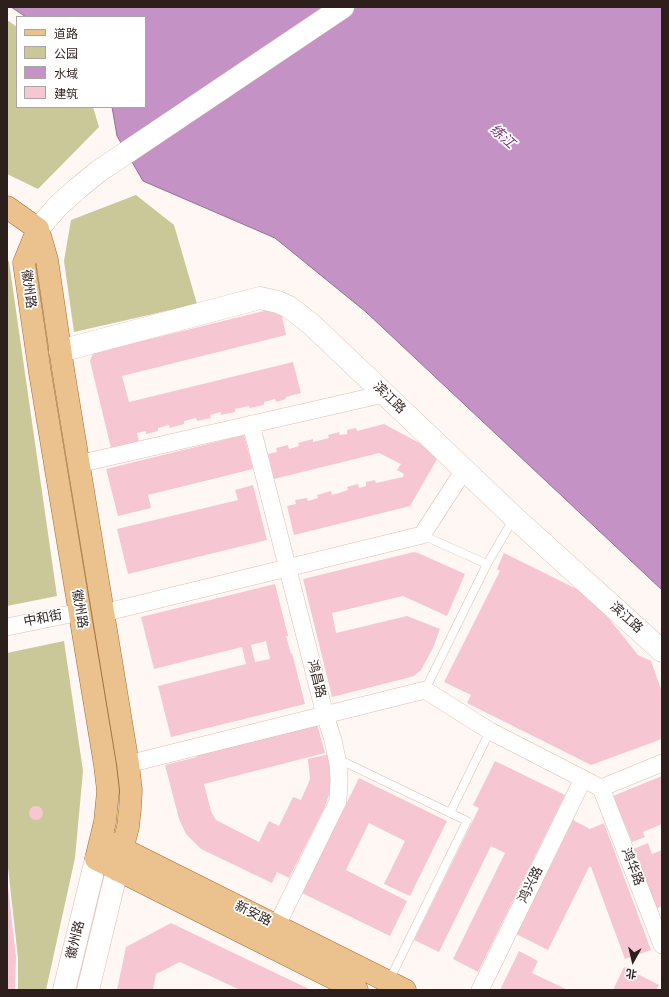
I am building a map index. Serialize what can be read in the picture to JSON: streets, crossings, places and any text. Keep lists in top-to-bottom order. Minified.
{"streets":{"main road":["徽州路","新安路"],"street":["滨江路","中和街","鸿昌路","鸿华路","鸿兴路"]},"crossings":[["徽州路","滨江路"],["徽州路","中和街"],["徽州路","新安路"],["鸿昌路","新安路"]],"water":["练江"],"legend":["道路","公园","水域","建筑"],"north":"bottom"}
